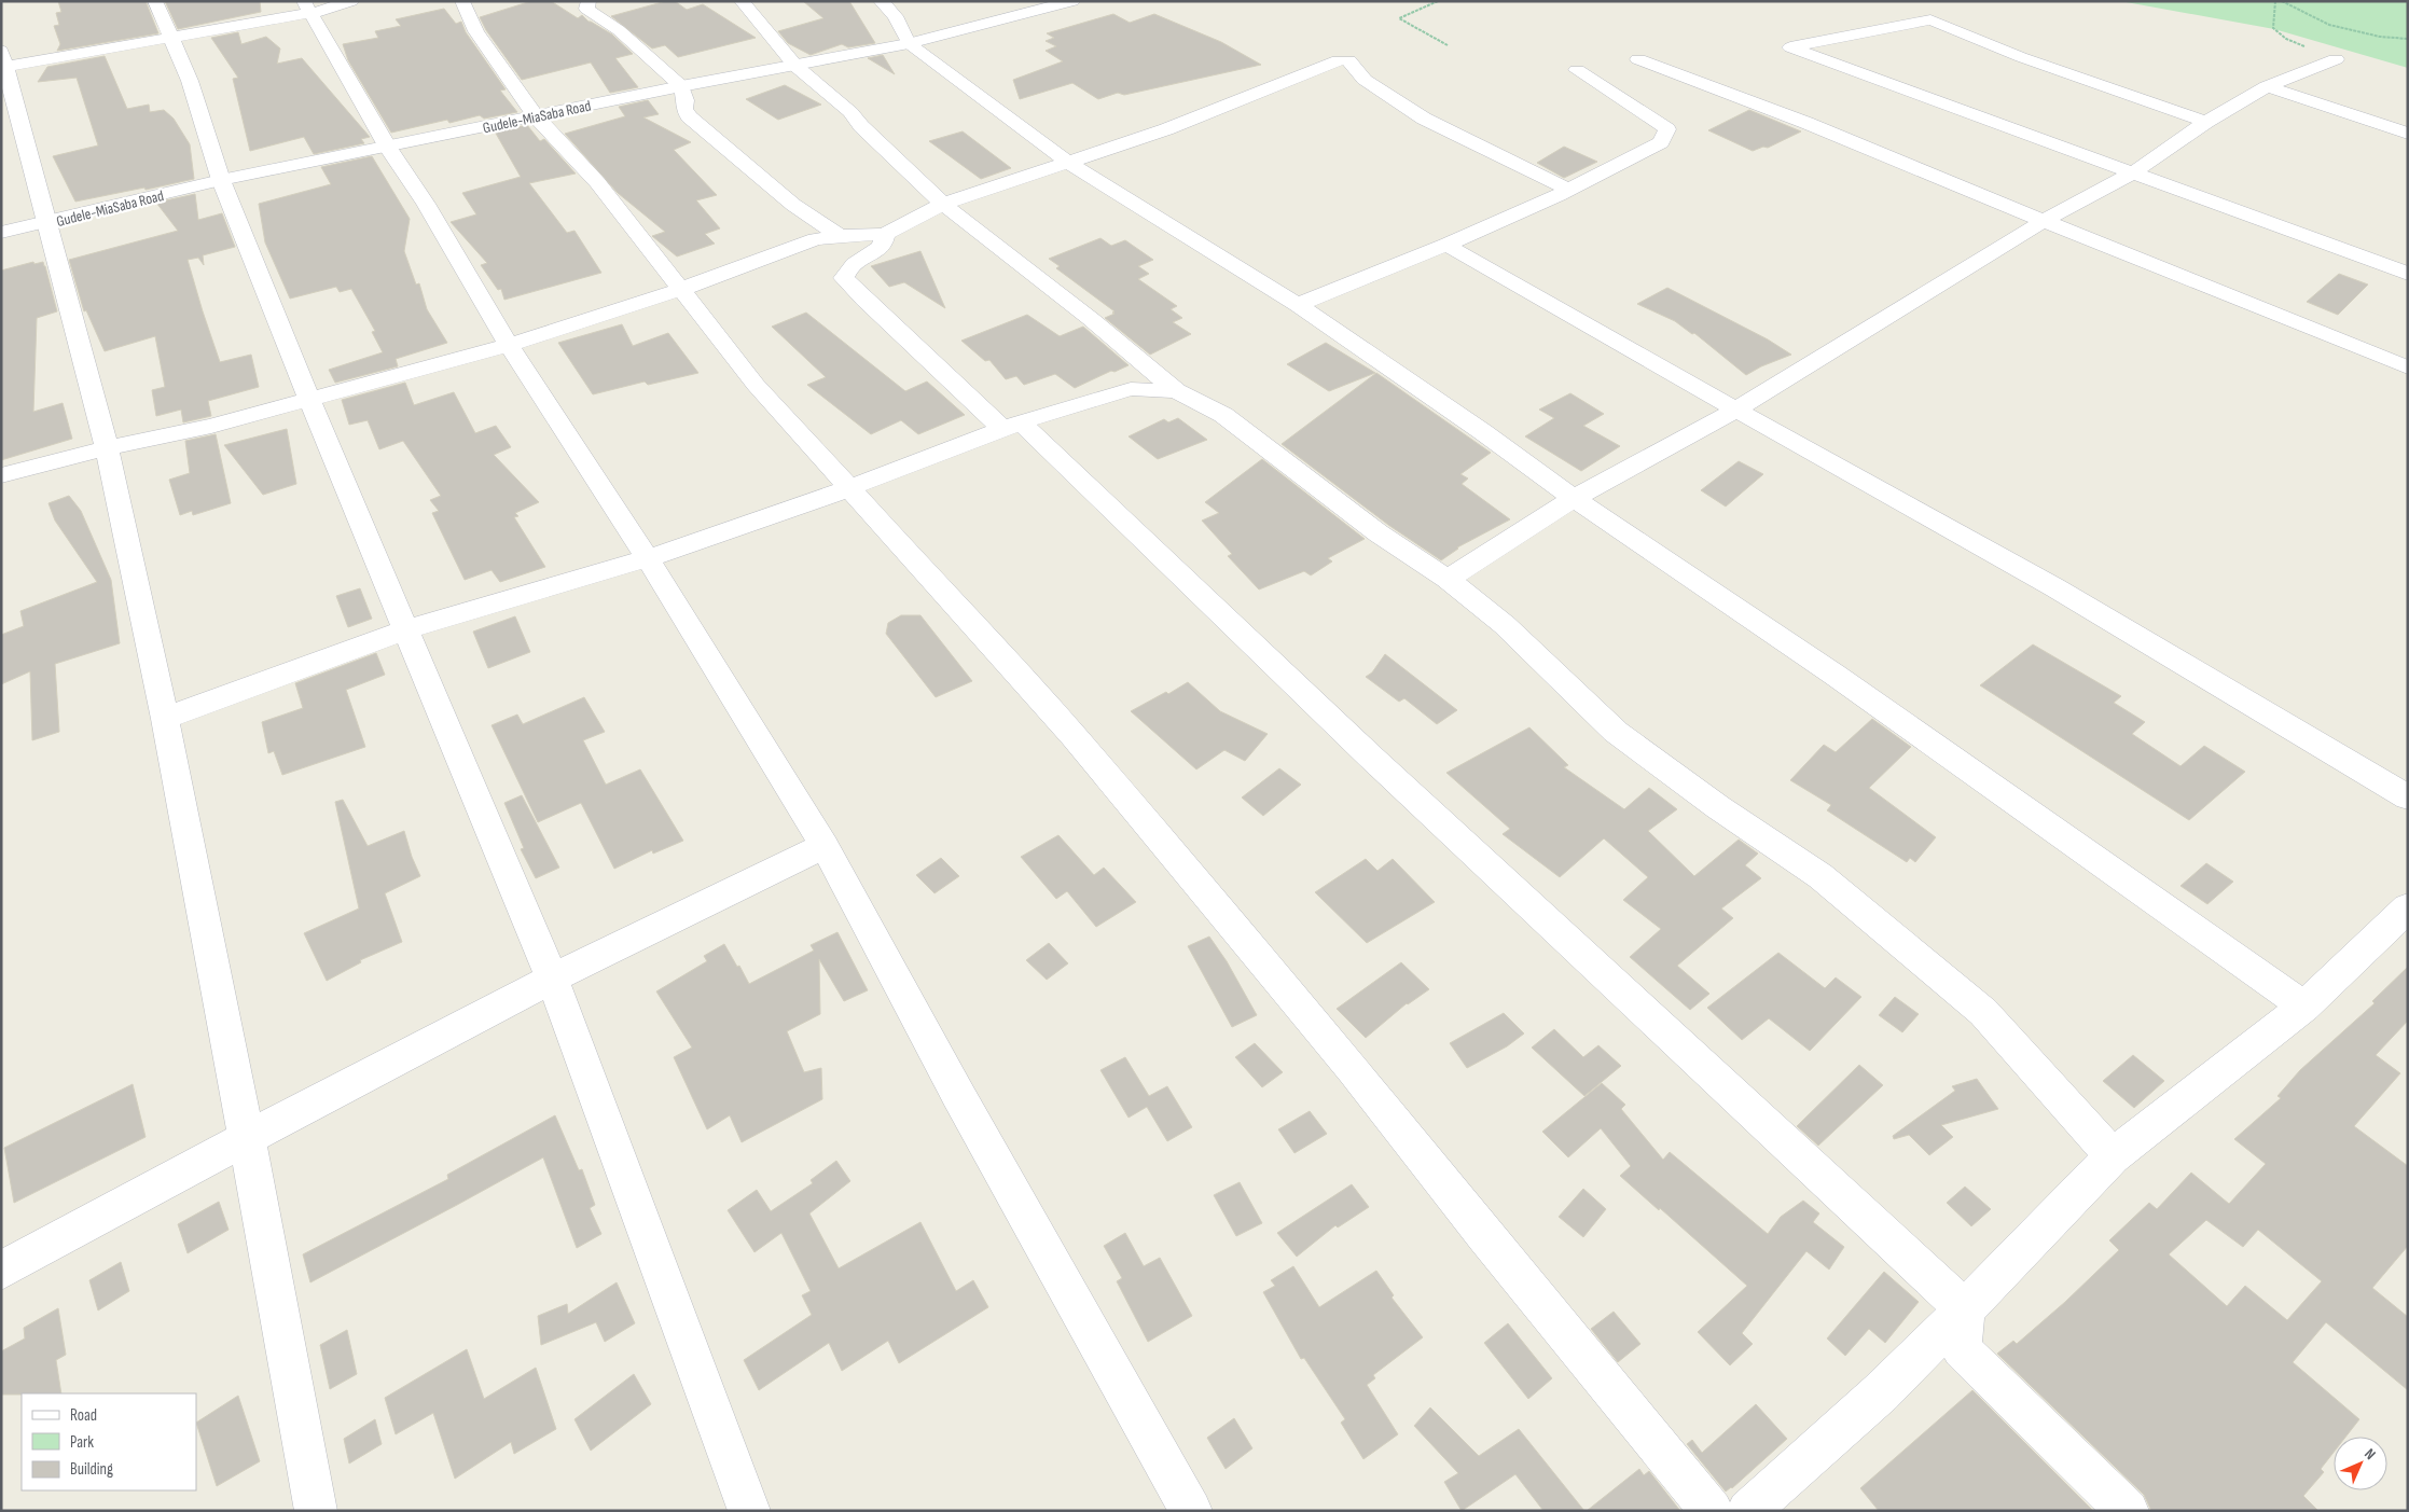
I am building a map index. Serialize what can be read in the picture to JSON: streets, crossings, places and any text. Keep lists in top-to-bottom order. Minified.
{"streets":{"street":["Gudele-MiaSaba Road"]},"legend":["Road","Park","Building"],"north":"top right"}
